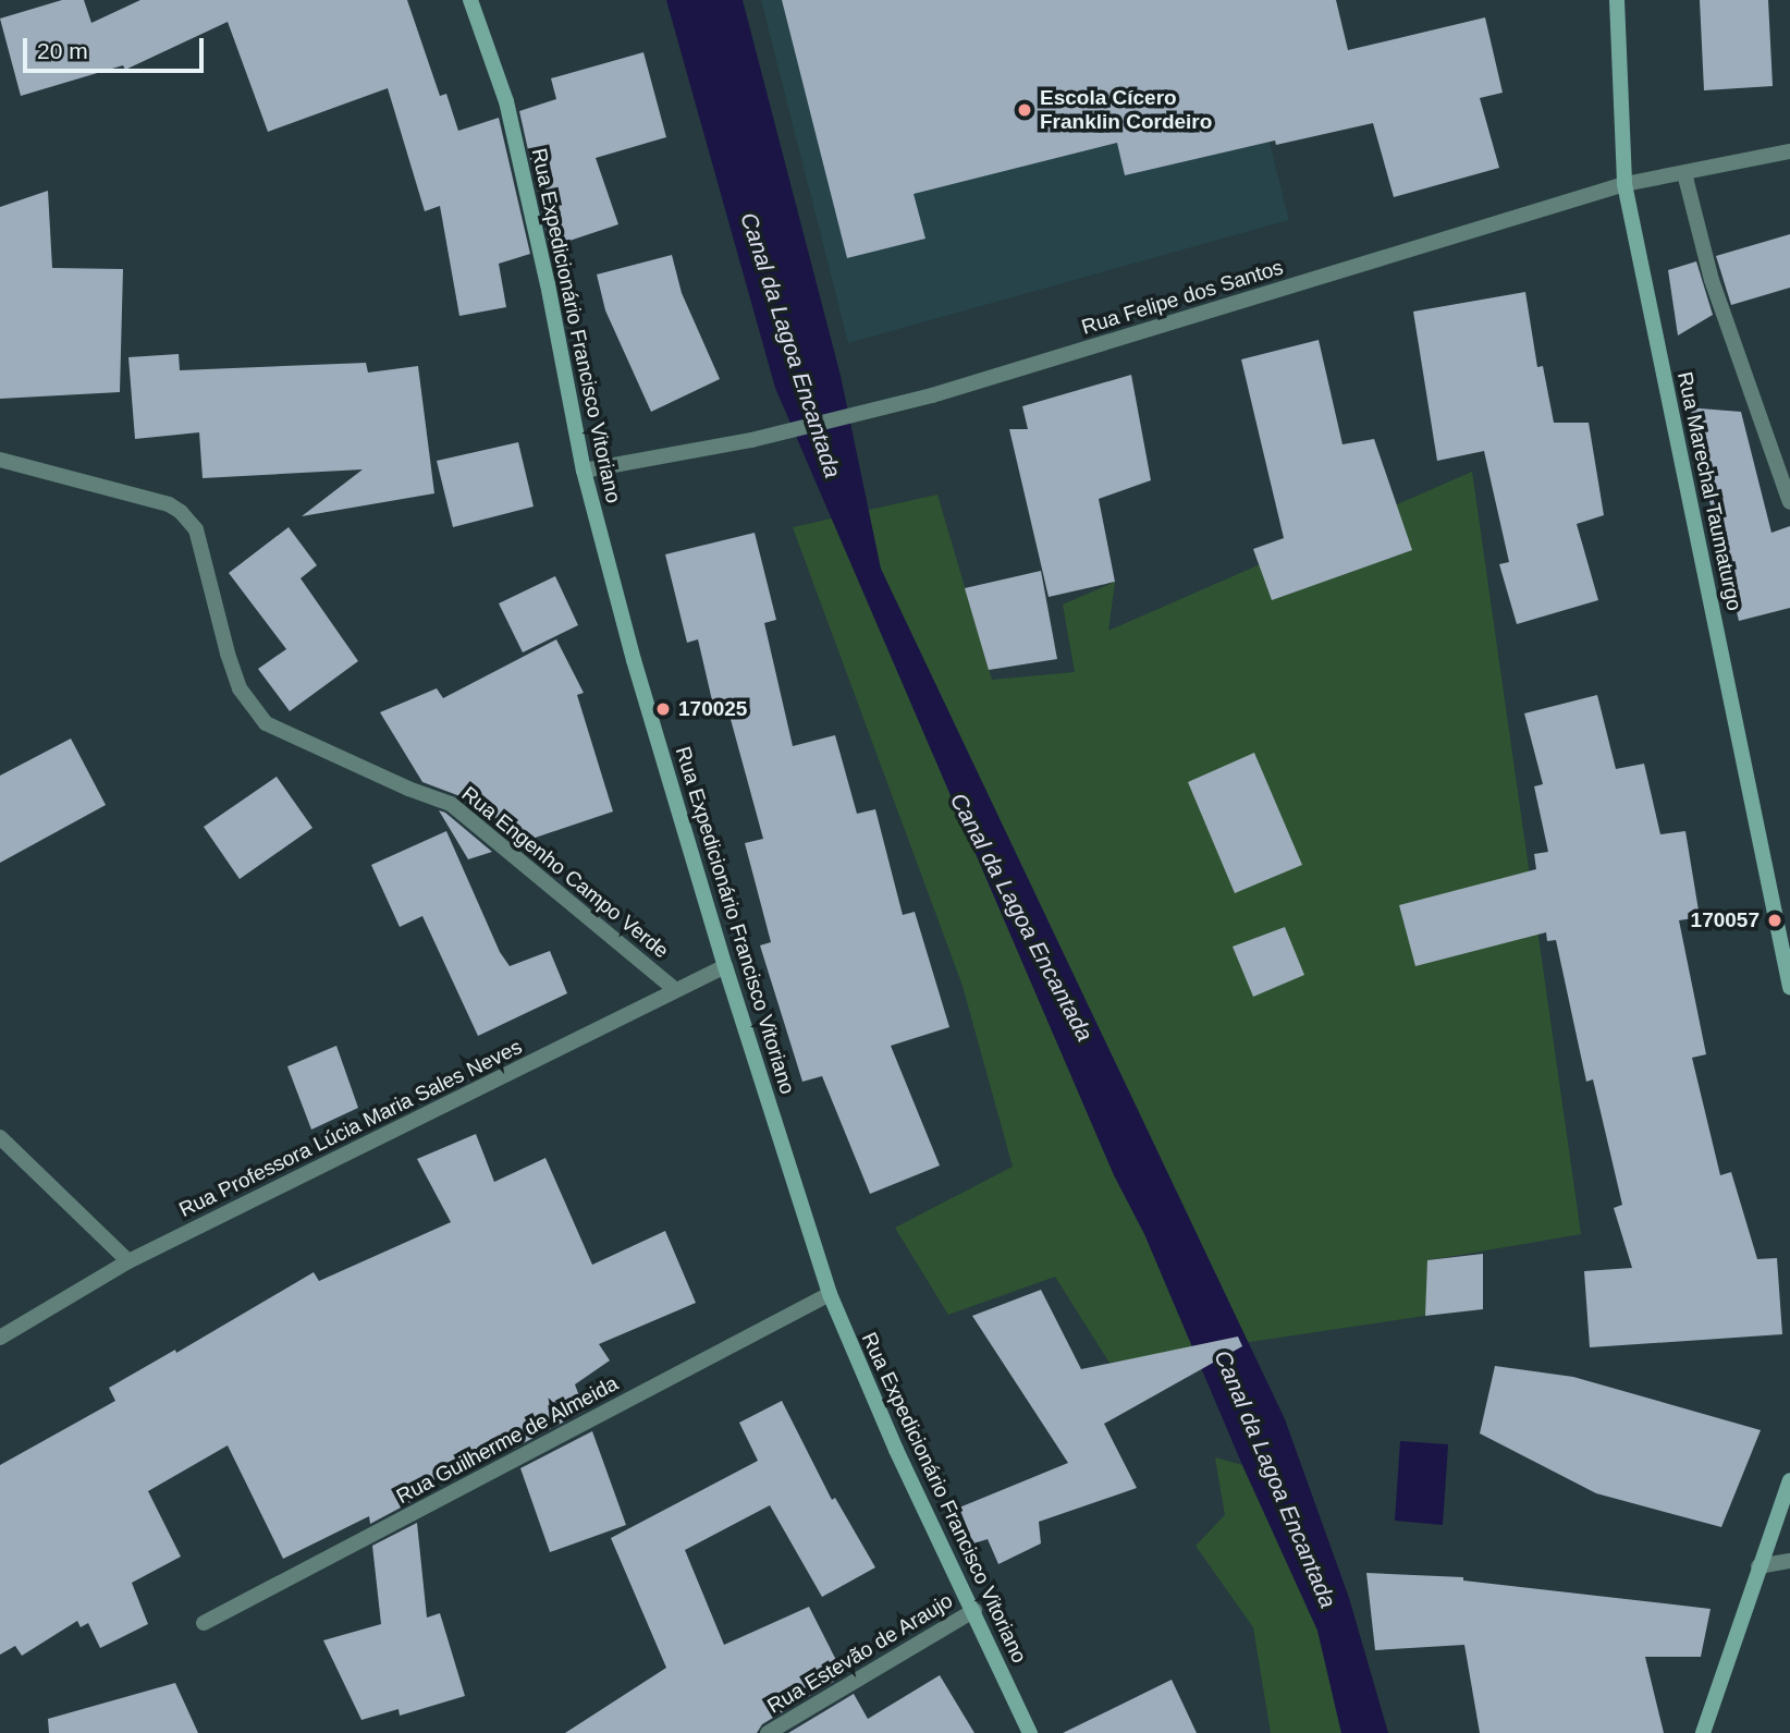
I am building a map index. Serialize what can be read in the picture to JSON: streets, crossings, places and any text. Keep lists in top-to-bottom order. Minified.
{"streets":{"main road":["Rua Expedicionário Francisco Vitoriano","Rua Marechal Taumaturgo"],"street":["Rua Felipe dos Santos","Rua Engenho Campo Verde","Rua Professora Lúcia Maria Sales Neves","Rua Guilherme de Almeida","Rua Estevão de Araujo"]},"crossings":[["Rua Felipe dos Santos","Rua Expedicionário Francisco Vitoriano"],["Rua Felipe dos Santos","Rua Marechal Taumaturgo"],["Rua Expedicionário Francisco Vitoriano","Rua Professora Lúcia Maria Sales Neves"],["Rua Expedicionário Francisco Vitoriano","Rua Guilherme de Almeida"],["Rua Expedicionário Francisco Vitoriano","Rua Estevão de Araujo"],["Rua Engenho Campo Verde","Rua Professora Lúcia Maria Sales Neves"]],"water":["Canal da Lagoa Encantada"],"places":["Escola Cícero Franklin Cordeiro","170025","170057"],"scale_bar":"20 m"}
